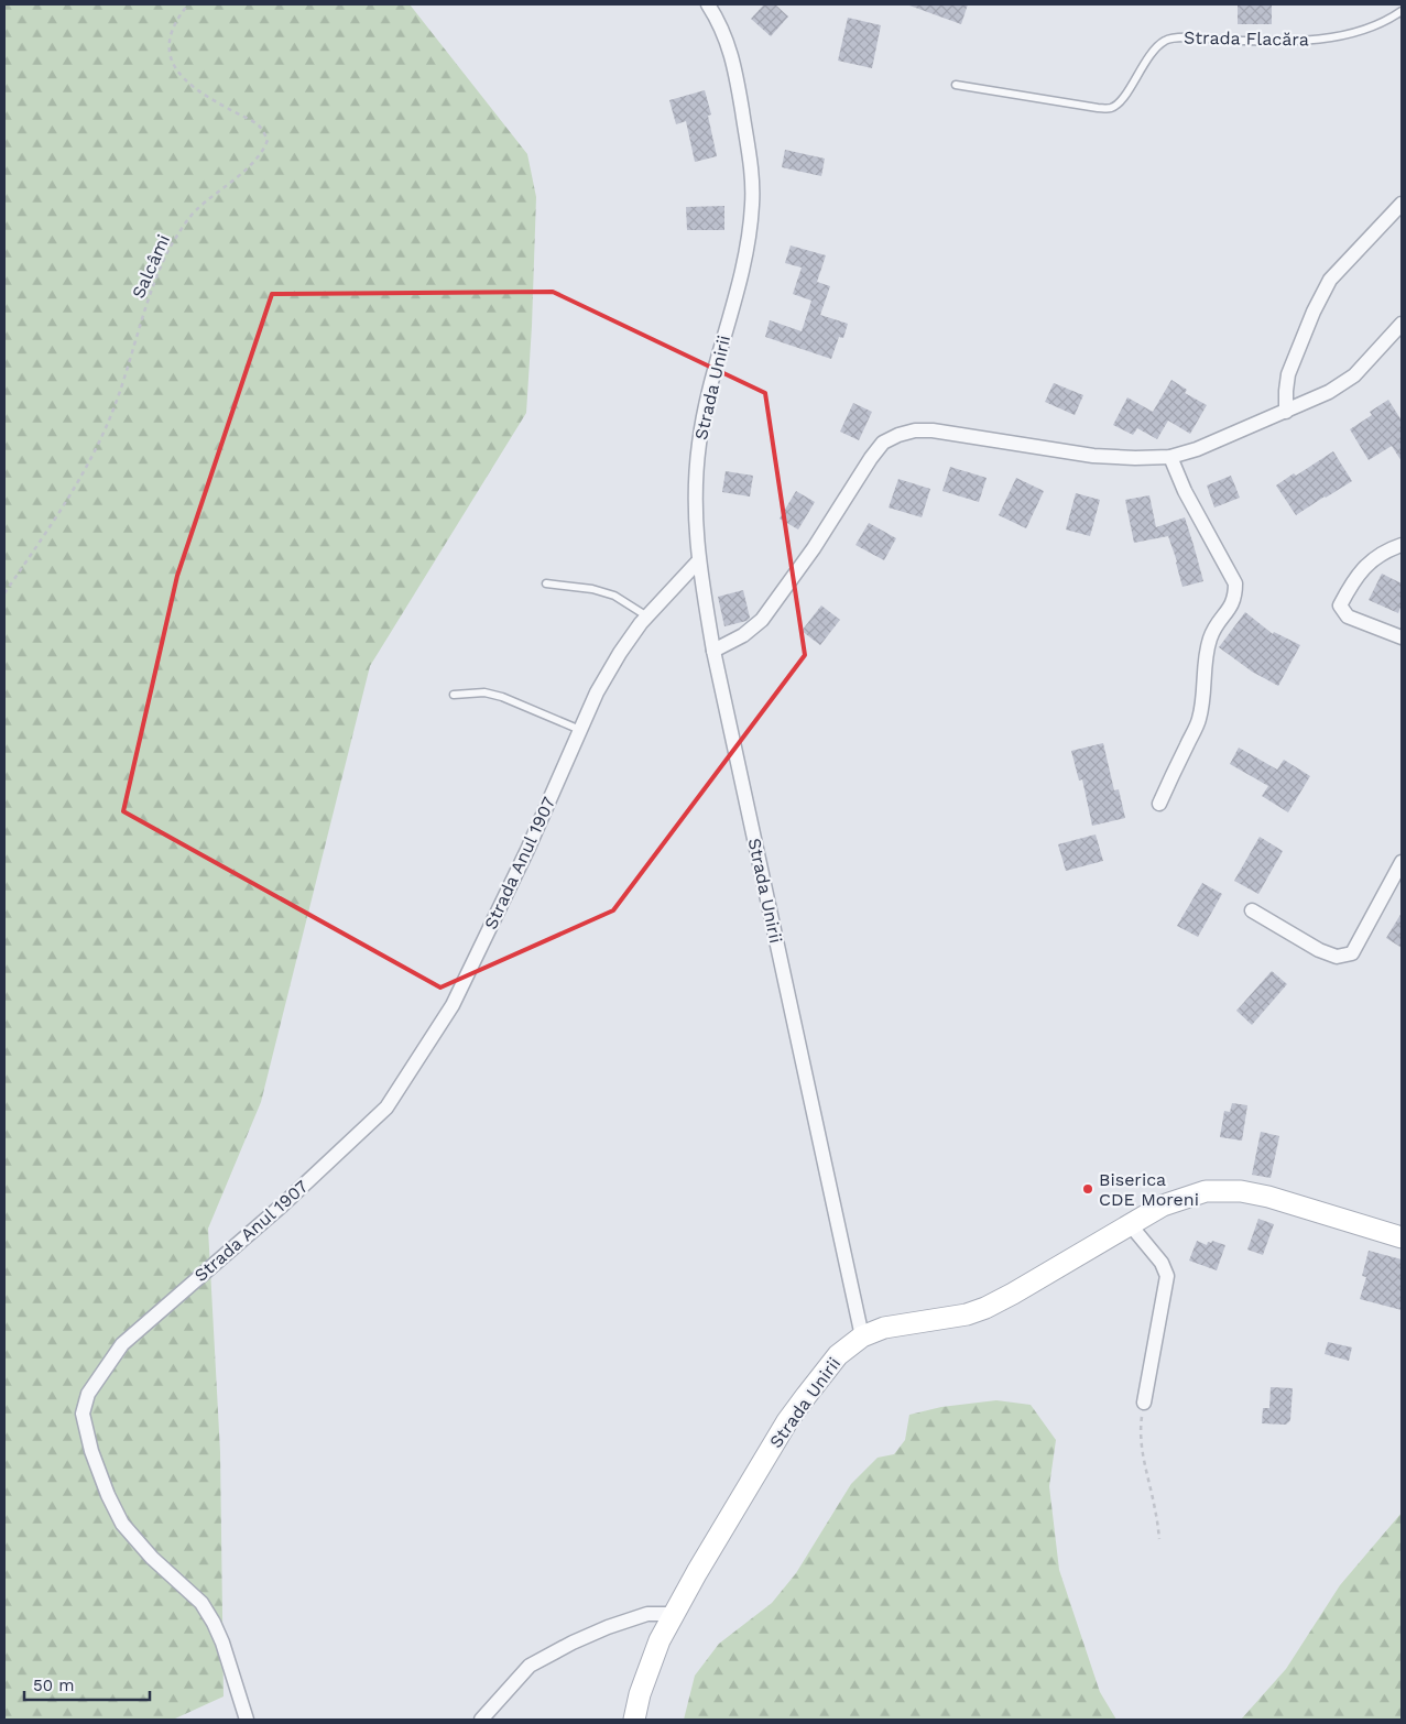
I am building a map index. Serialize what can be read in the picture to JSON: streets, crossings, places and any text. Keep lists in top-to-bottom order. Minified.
{"streets":{"main road":["Strada Unirii"],"street":["Strada Anul 1907"],"lane":["Strada Flacăra"],"path":["Salcâmi"]},"crossings":[["Strada Unirii","Strada Anul 1907"]],"places":["Biserica CDE Moreni"],"scale_bar":"50 m"}
